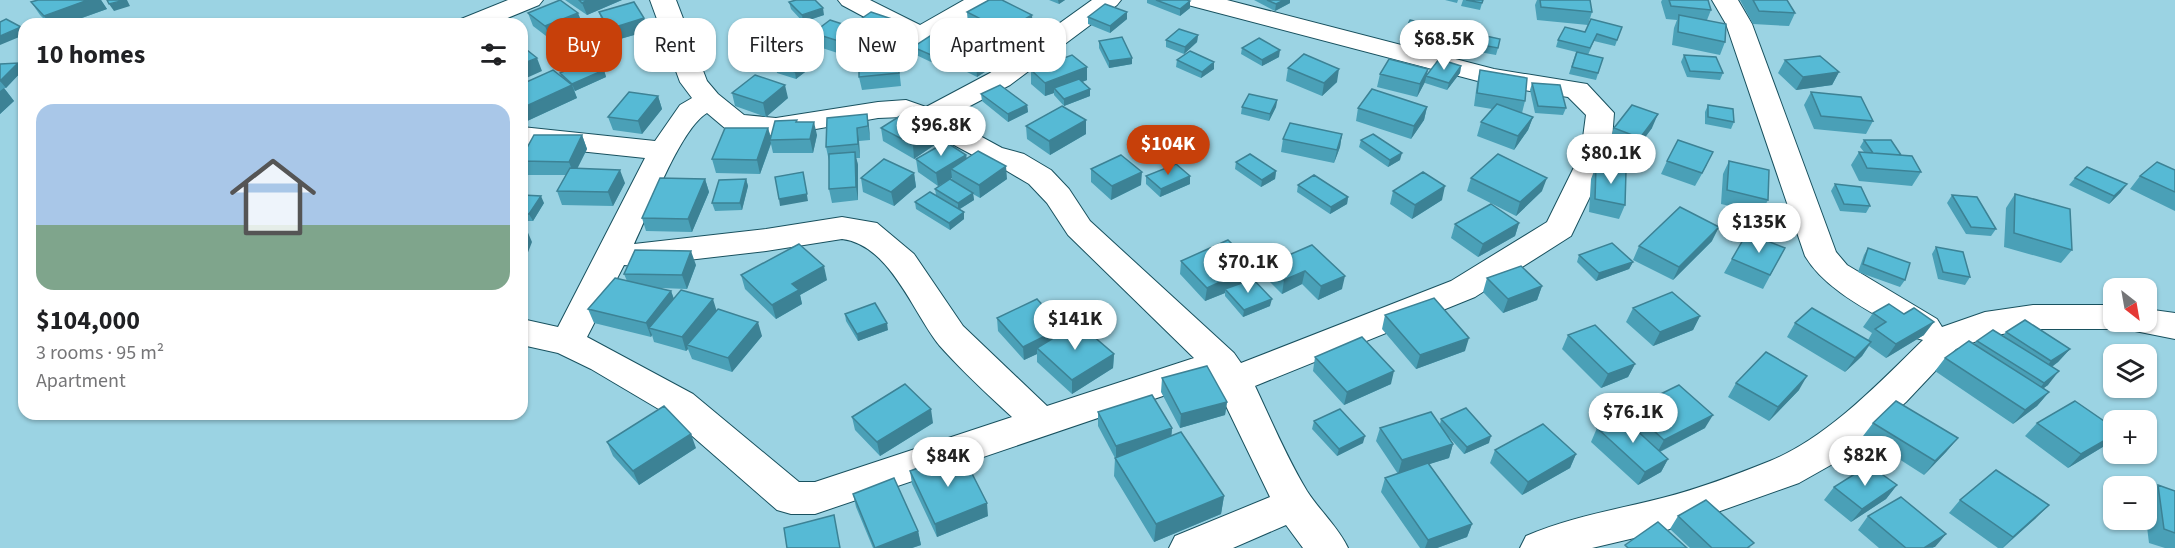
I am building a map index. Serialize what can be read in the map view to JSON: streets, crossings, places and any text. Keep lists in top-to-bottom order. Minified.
{"north":"bottom right","page":{"chip":["Buy","Rent","Filters","New","Apartment"],"heading":"10 homes","price":["$68.5K","$96.8K","$104K","$80.1K","$135K","$70.1K","$141K","$76.1K","$82K","$84K"],"list":[{"name":"$104,000","note":"3 rooms · 95 m² · Apartment"}],"map_buttons":["+","−"]}}
